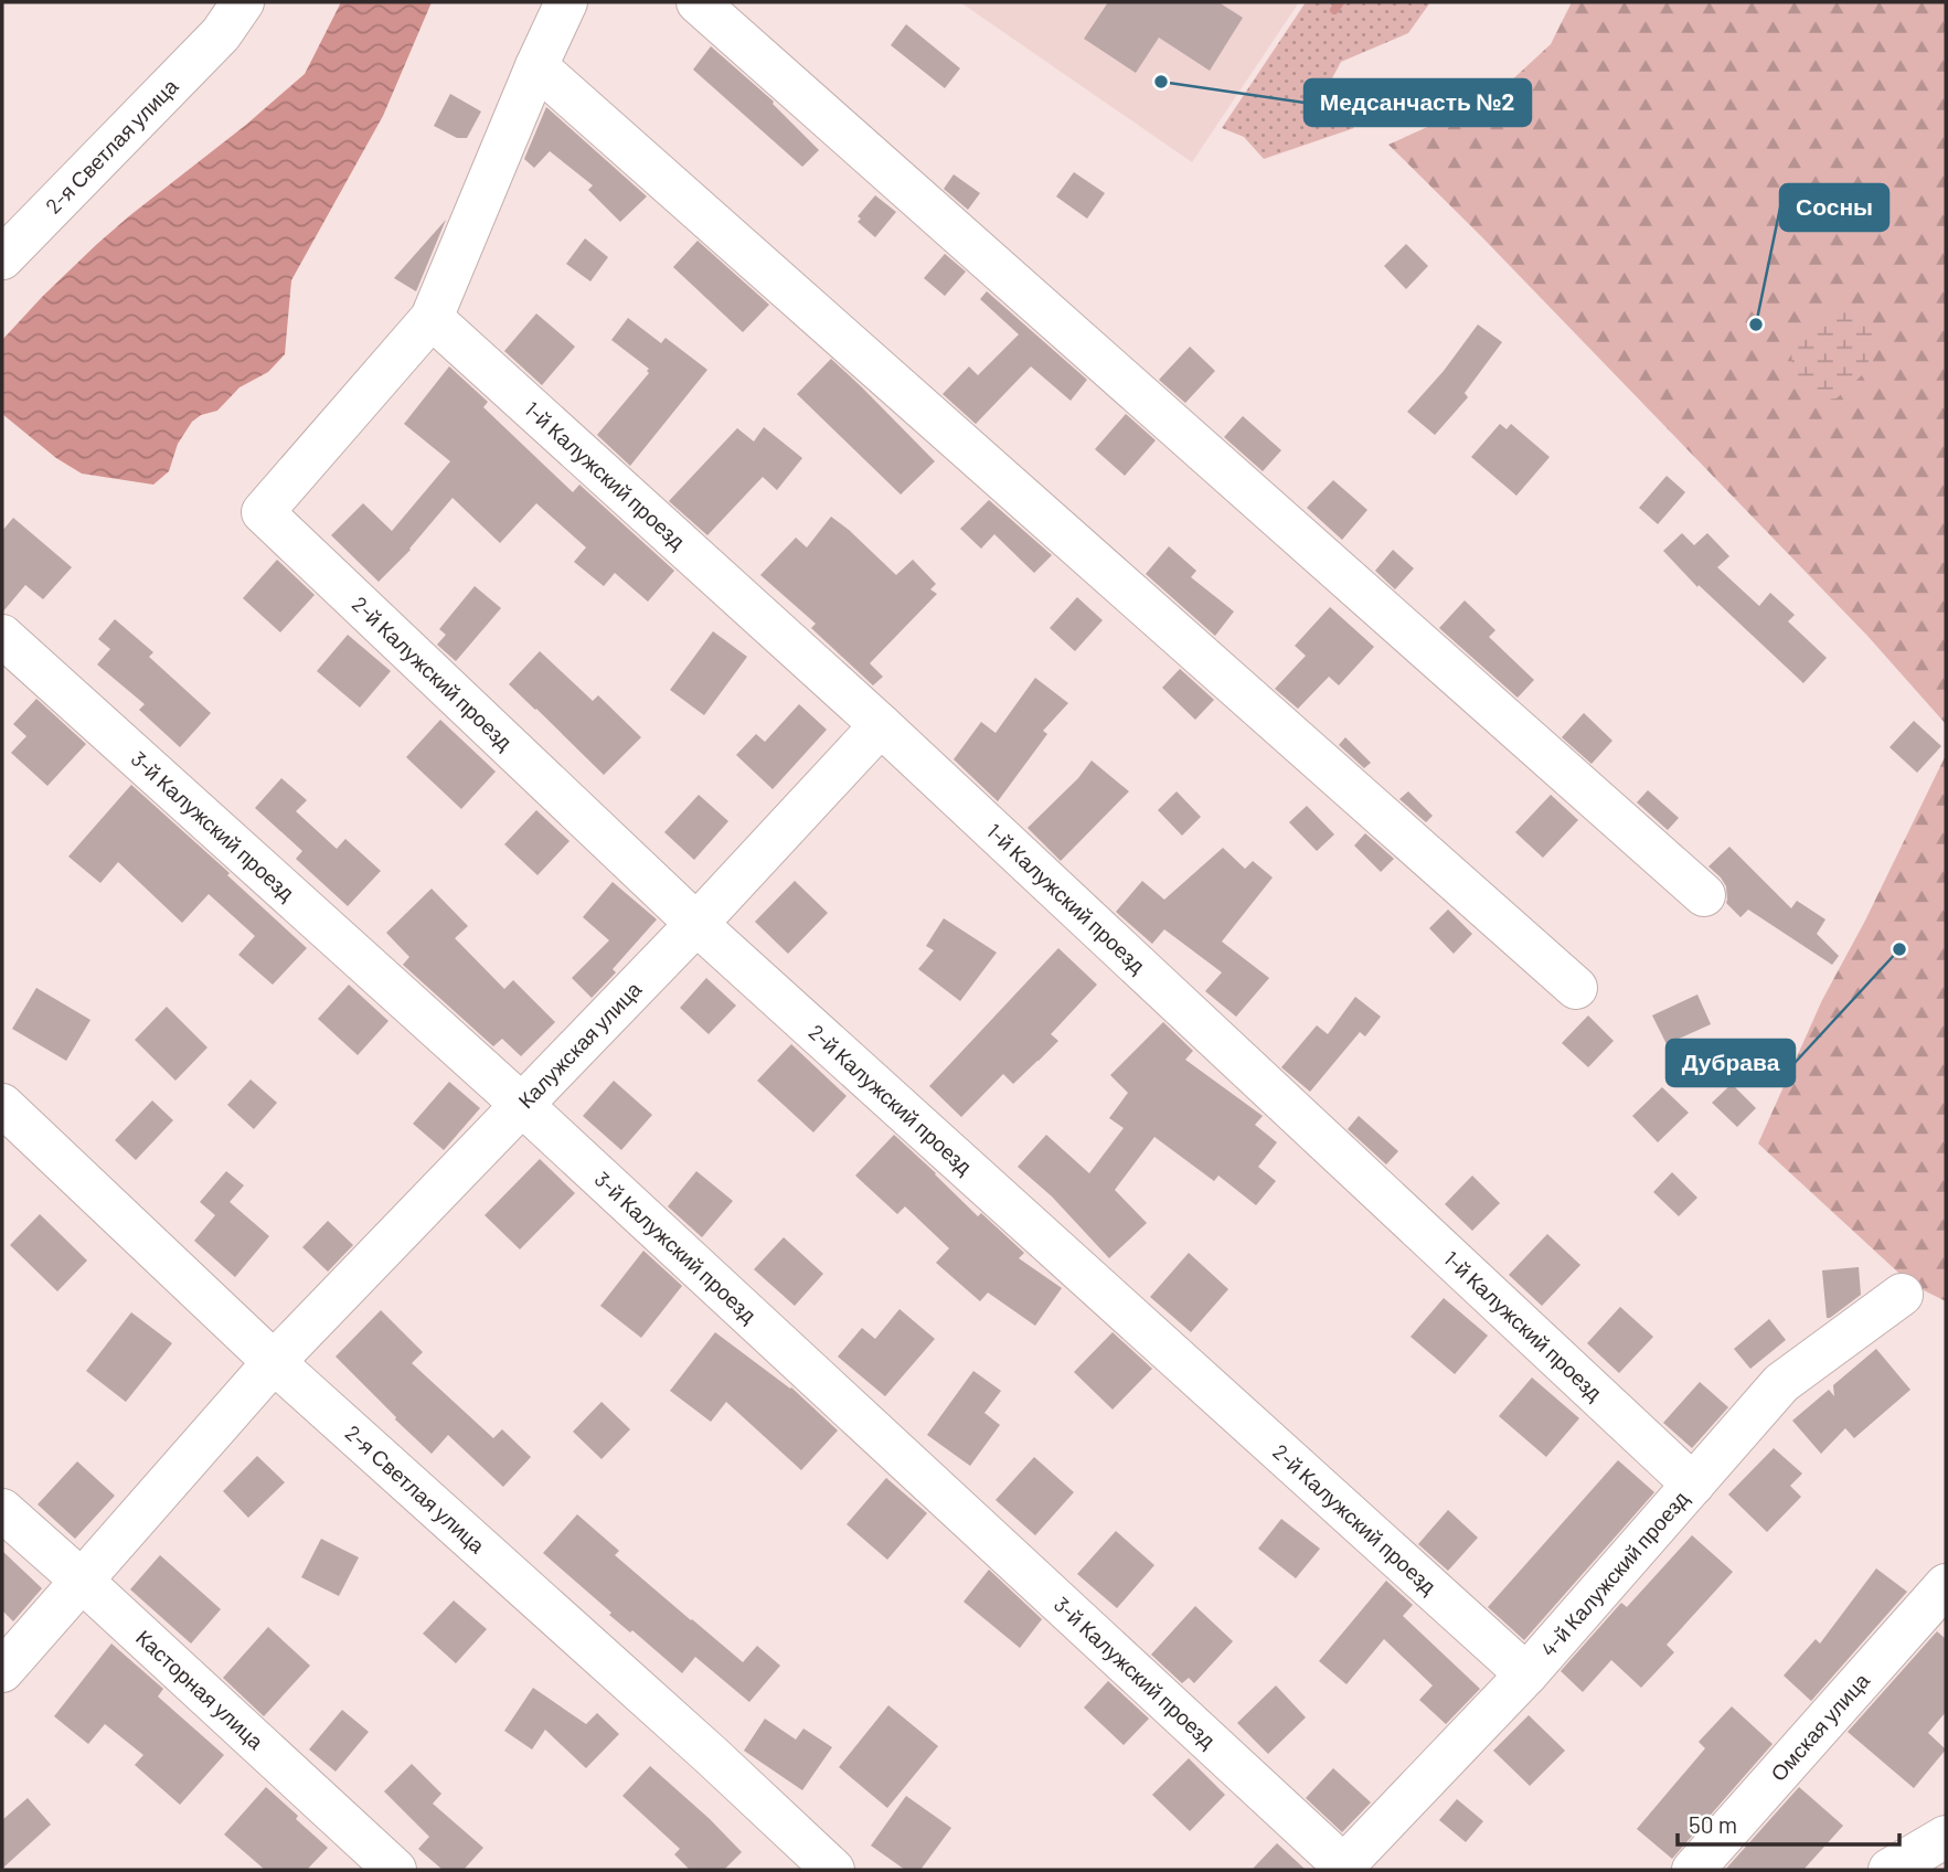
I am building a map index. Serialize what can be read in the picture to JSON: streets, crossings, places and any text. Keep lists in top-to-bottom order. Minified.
{"streets":{"street":["2-я Светлая улица","1-й Калужский проезд","2-й Калужский проезд","3-й Калужский проезд","Калужская улица","4-й Калужский проезд","Касторная улица","Омская улица"]},"crossings":[["2-я Светлая улица","Калужская улица"],["1-й Калужский проезд","2-й Калужский проезд"],["1-й Калужский проезд","Калужская улица"],["1-й Калужский проезд","4-й Калужский проезд"],["2-й Калужский проезд","Калужская улица"],["2-й Калужский проезд","4-й Калужский проезд"],["3-й Калужский проезд","Калужская улица"],["3-й Калужский проезд","4-й Калужский проезд"],["Калужская улица","Касторная улица"]],"places":["Медсанчасть №2","Сосны","Дубрава"],"scale_bar":"50 m"}
